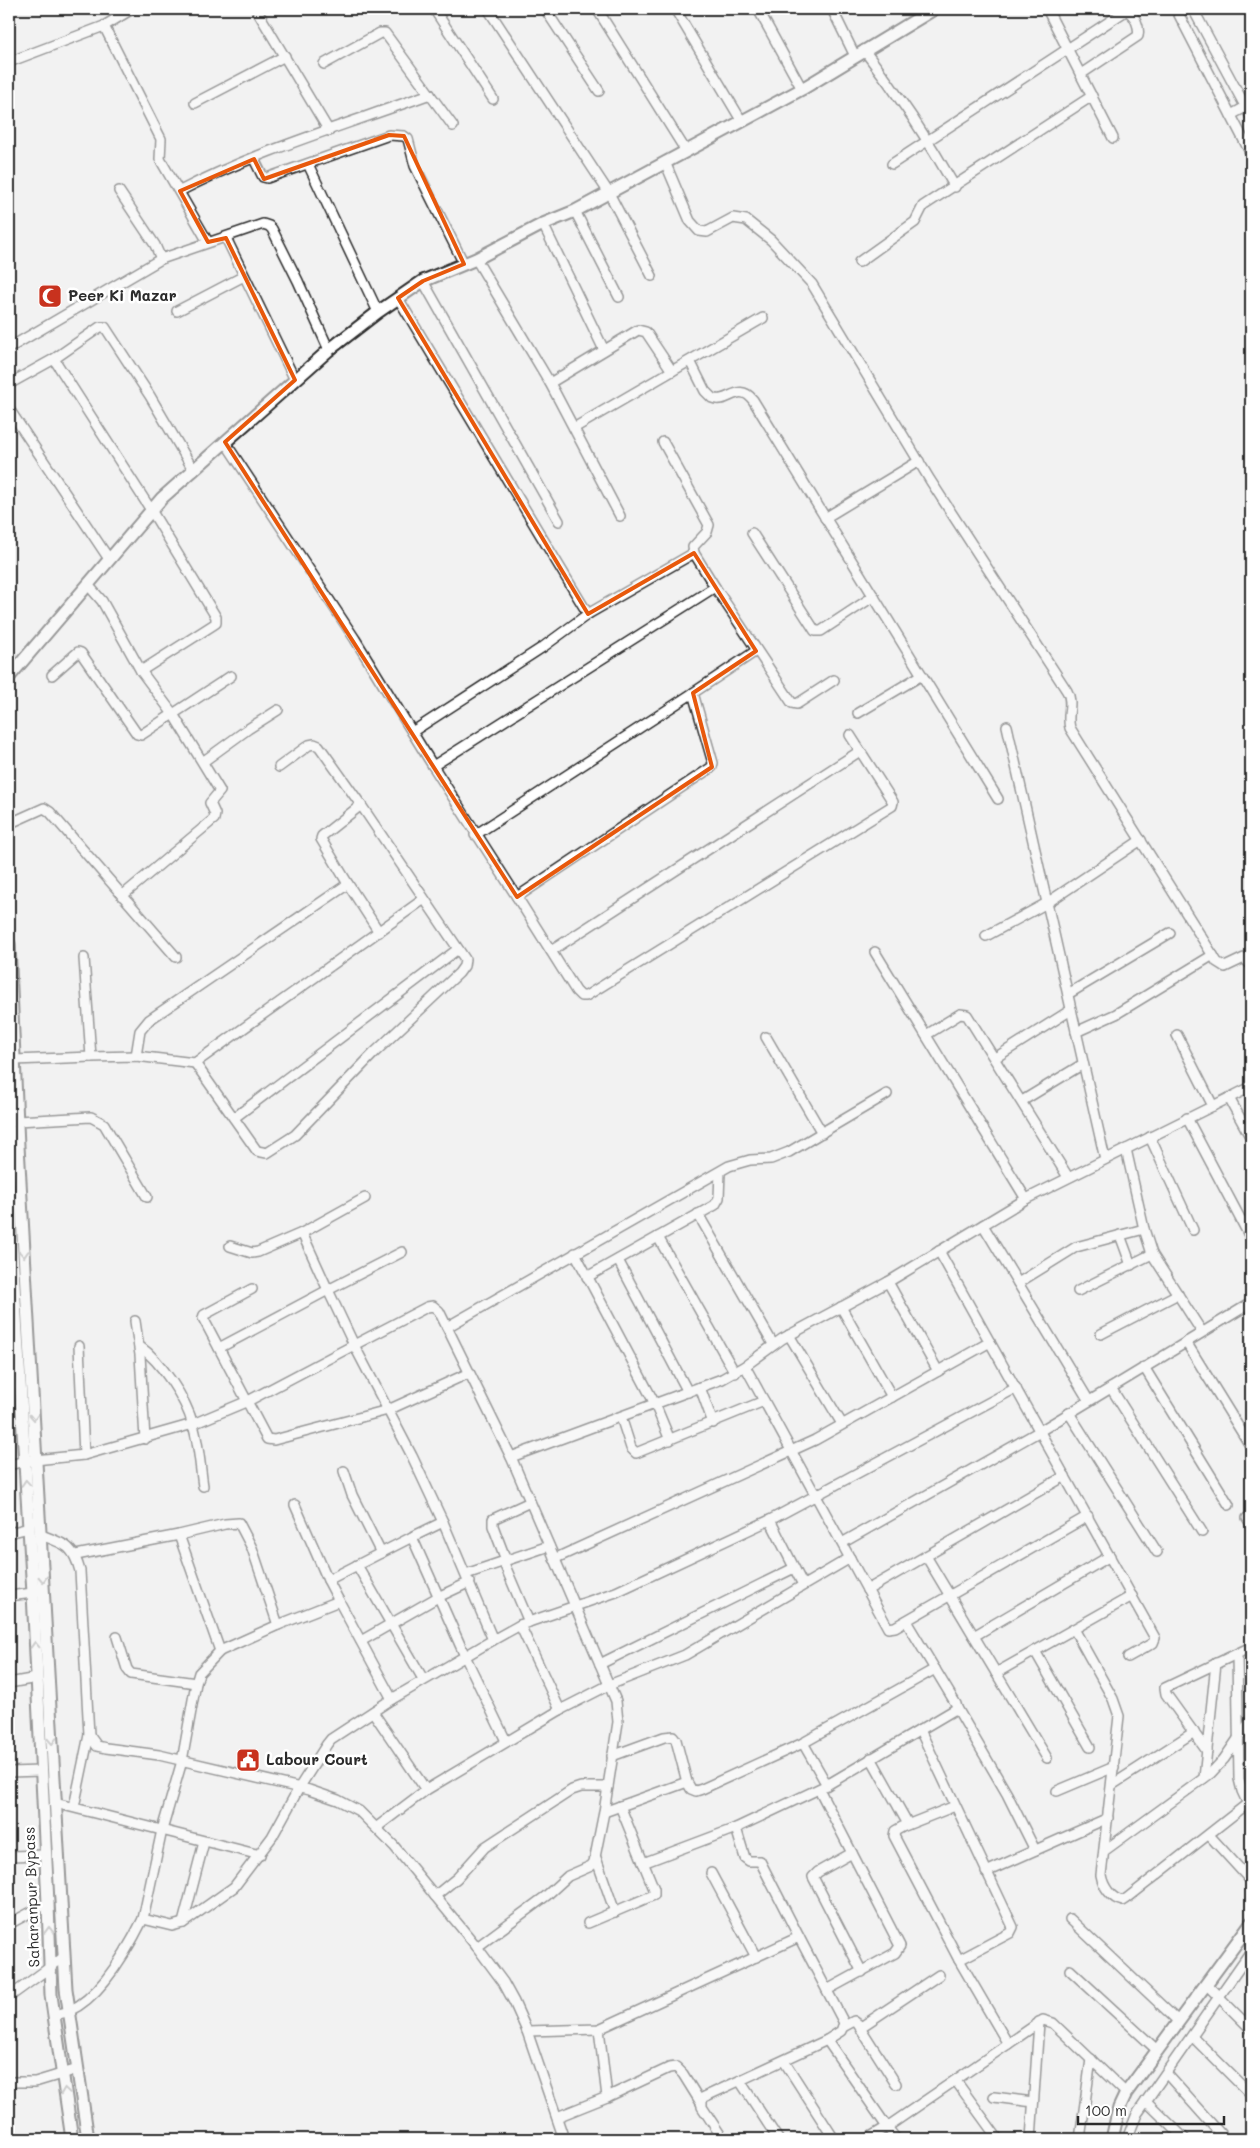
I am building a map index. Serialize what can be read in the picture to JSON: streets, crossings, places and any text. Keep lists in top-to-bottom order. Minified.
{"streets":{"main road":["Saharanpur Bypass"]},"places":{"mosque":["Peer Ki Mazar"],"public building":["Labour Court"]},"scale_bar":"100 m"}
